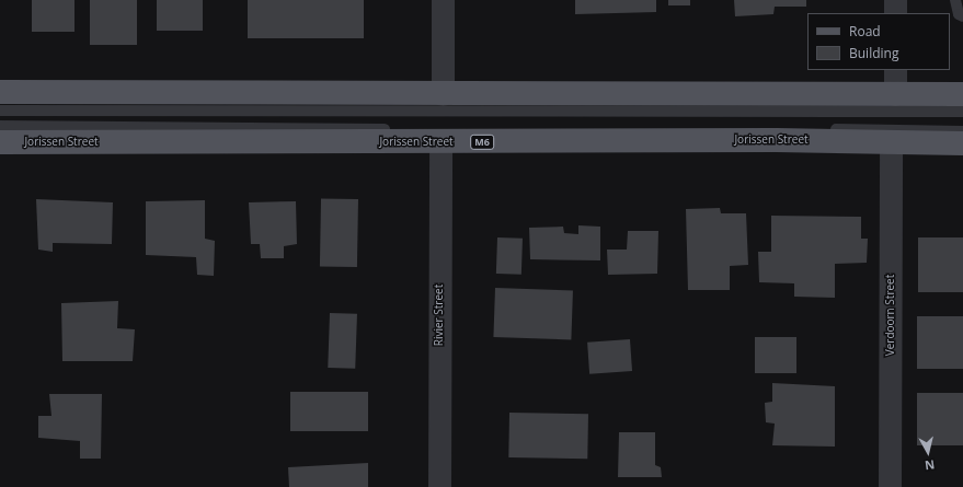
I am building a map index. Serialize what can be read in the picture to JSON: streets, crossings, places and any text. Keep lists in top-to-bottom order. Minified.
{"streets":{"main road":["Jorissen Street","M6"],"street":["Rivier Street","Verdoorn Street"]},"crossings":[["Jorissen Street","Rivier Street"],["Jorissen Street","Verdoorn Street"]],"legend":["Road","Building"],"north":"bottom"}
